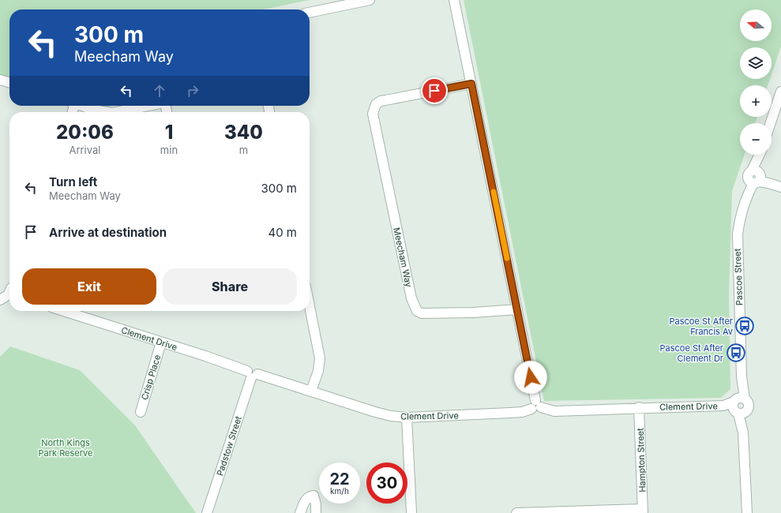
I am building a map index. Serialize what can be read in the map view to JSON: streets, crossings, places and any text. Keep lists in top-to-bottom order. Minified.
{"streets":{"street":["Meecham Way","Pascoe Street","Clement Drive","Crisp Place","Padstow Street","Hampton Street"]},"crossings":[["Pascoe Street","Clement Drive"],["Clement Drive","Crisp Place"],["Clement Drive","Padstow Street"],["Clement Drive","Hampton Street"]],"parks":["North Kings Park Reserve"],"places":{"bus stop":["Pascoe St After Francis Av","Pascoe St After Clement Dr"]},"north":"left","page":{"map_buttons":["+","−"],"turn":["300 m","Meecham Way"],"eta":["20:06","Arrival","1","min","340","m"],"list":[{"name":"Turn left","note":"Meecham Way","value":"300 m"},{"name":"Arrive at destination","value":"40 m"}],"buttons":["Exit","Share"],"speed":"22 km/h","limit":"30"}}
